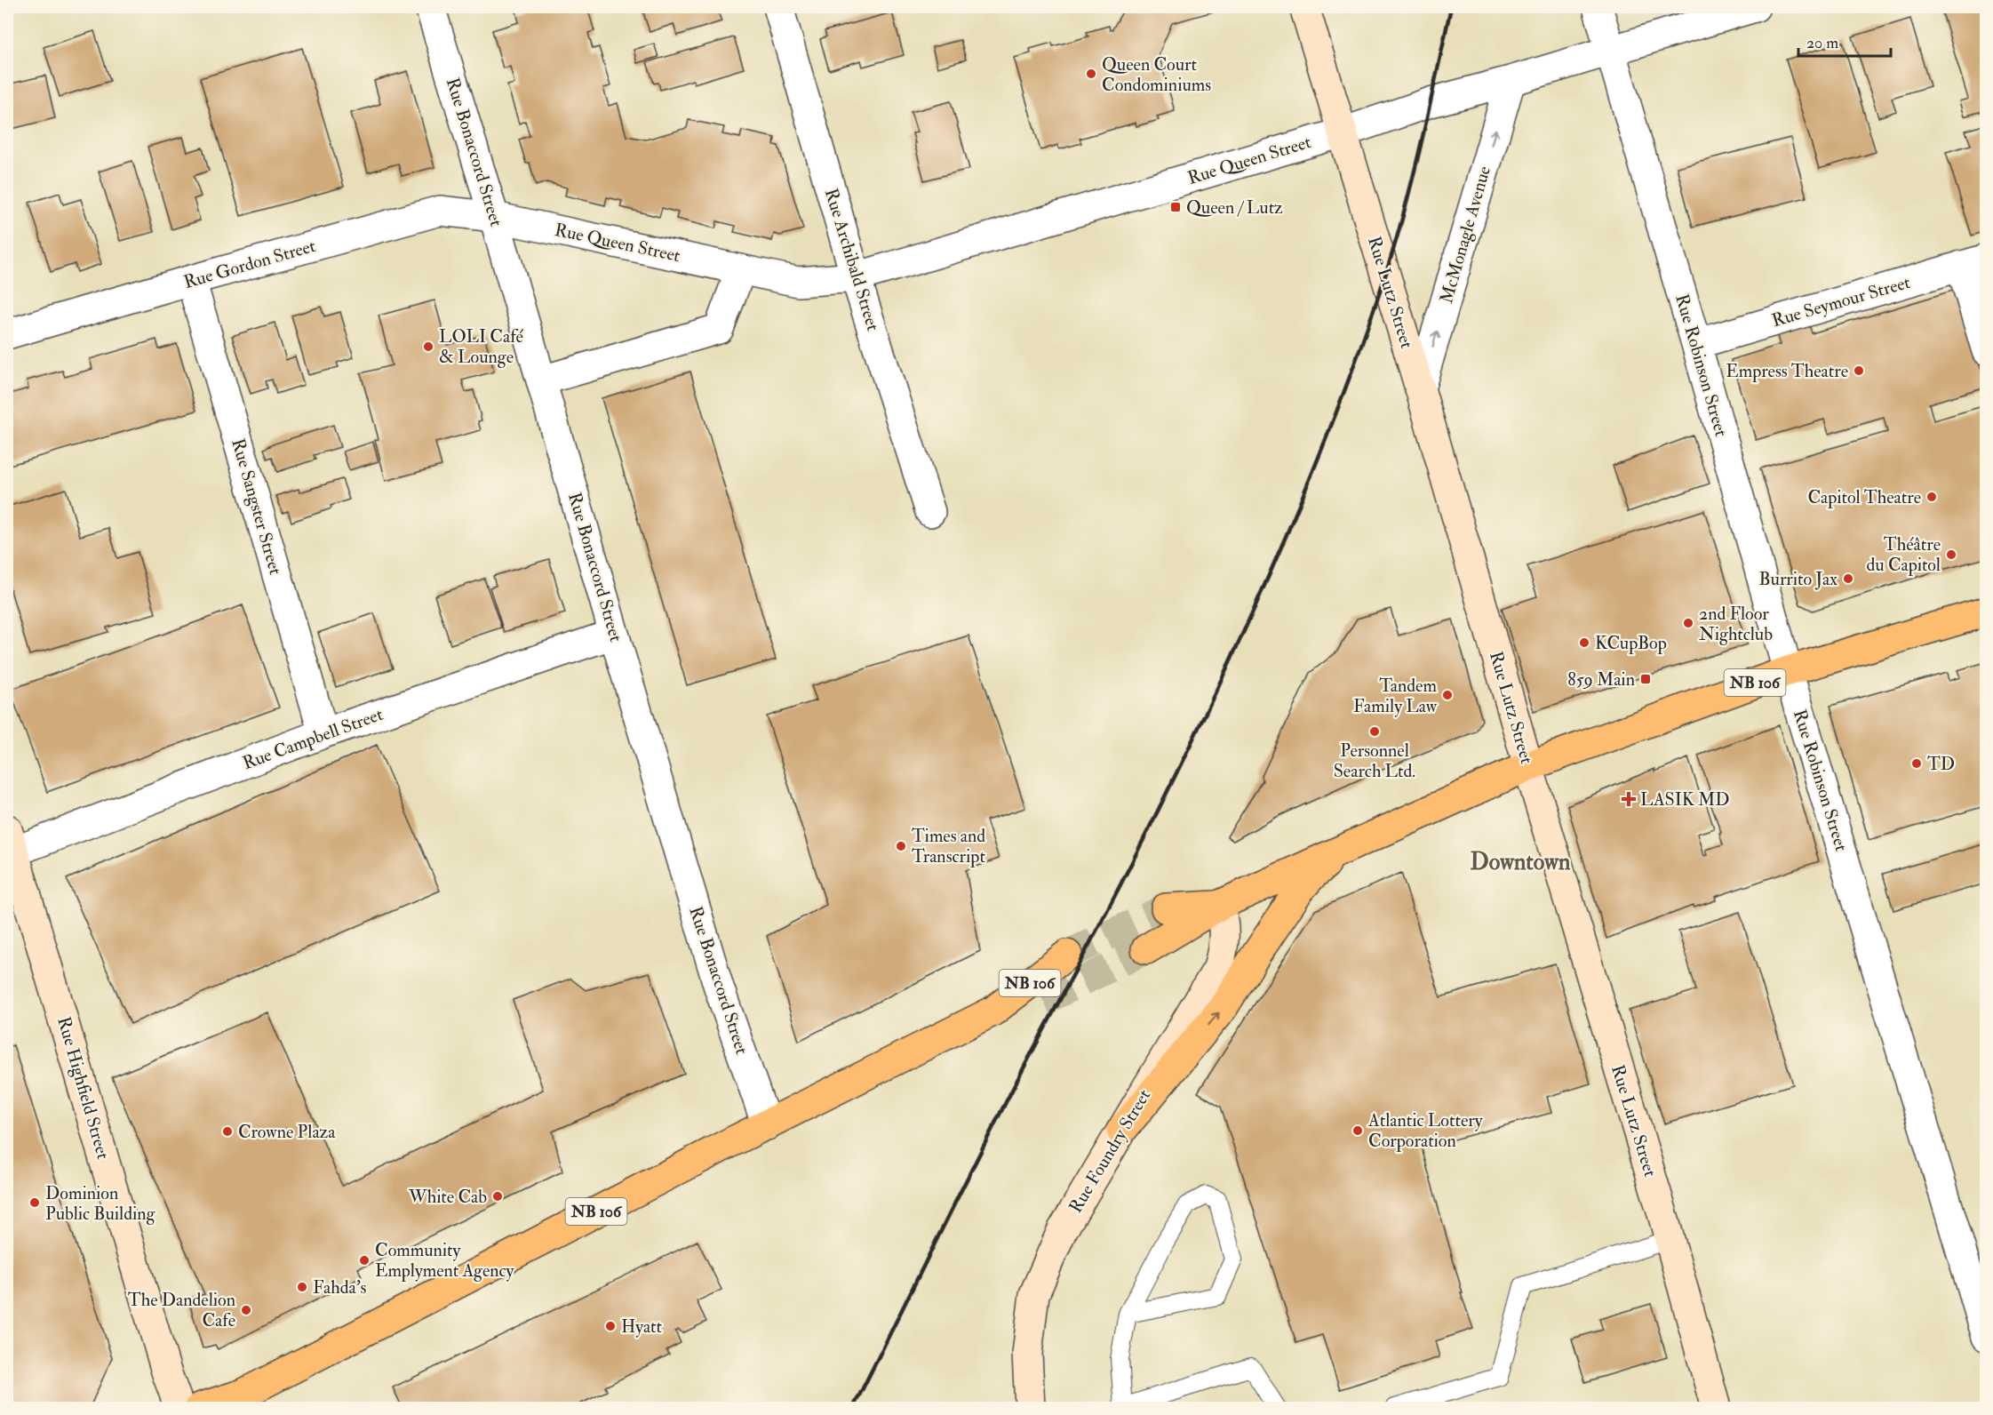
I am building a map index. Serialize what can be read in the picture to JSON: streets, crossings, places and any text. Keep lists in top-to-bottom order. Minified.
{"streets":{"main road":["NB 106"],"street":["Rue Bonaccord Street","Rue Queen Street","McMonagle Avenue","Rue Archibald Street","Rue Gordon Street","Rue Lutz Street","Rue Seymour Street","Rue Robinson Street","Rue Sangster Street","Rue Campbell Street","Rue Highfield Street","Rue Foundry Street"]},"crossings":[["Rue Bonaccord Street","Rue Queen Street"],["Rue Bonaccord Street","Rue Gordon Street"],["Rue Bonaccord Street","NB 106"],["Rue Bonaccord Street","Rue Campbell Street"],["Rue Queen Street","McMonagle Avenue"],["Rue Queen Street","Rue Archibald Street"],["Rue Queen Street","Rue Gordon Street"],["Rue Queen Street","Rue Lutz Street"],["Rue Queen Street","Rue Robinson Street"],["McMonagle Avenue","Rue Lutz Street"],["Rue Gordon Street","Rue Sangster Street"],["Rue Lutz Street","NB 106"],["Rue Seymour Street","Rue Robinson Street"],["Rue Robinson Street","NB 106"],["Rue Sangster Street","Rue Campbell Street"],["NB 106","Rue Foundry Street"],["Rue Campbell Street","Rue Highfield Street"]],"one_way":["McMonagle Avenue"],"districts":["Downtown"],"places":{"other":["Queen Court Condominiums","LOLI Café & Lounge","Empress Theatre","Capitol Theatre","Théâtre du Capitol","Burrito Jax","2nd Floor Nightclub","KCupBop","Tandem Family Law","Personnel Search Ltd.","TD","Times and Transcript","Atlantic Lottery Corporation","Crowne Plaza","White Cab","Dominion Public Building","Community Emplyment Agency","Fahda's","The Dandelion Cafe","Hyatt"],"transit":["Queen / Lutz","859 Main"],"health":["LASIK MD"]},"scale_bar":"20 m"}
